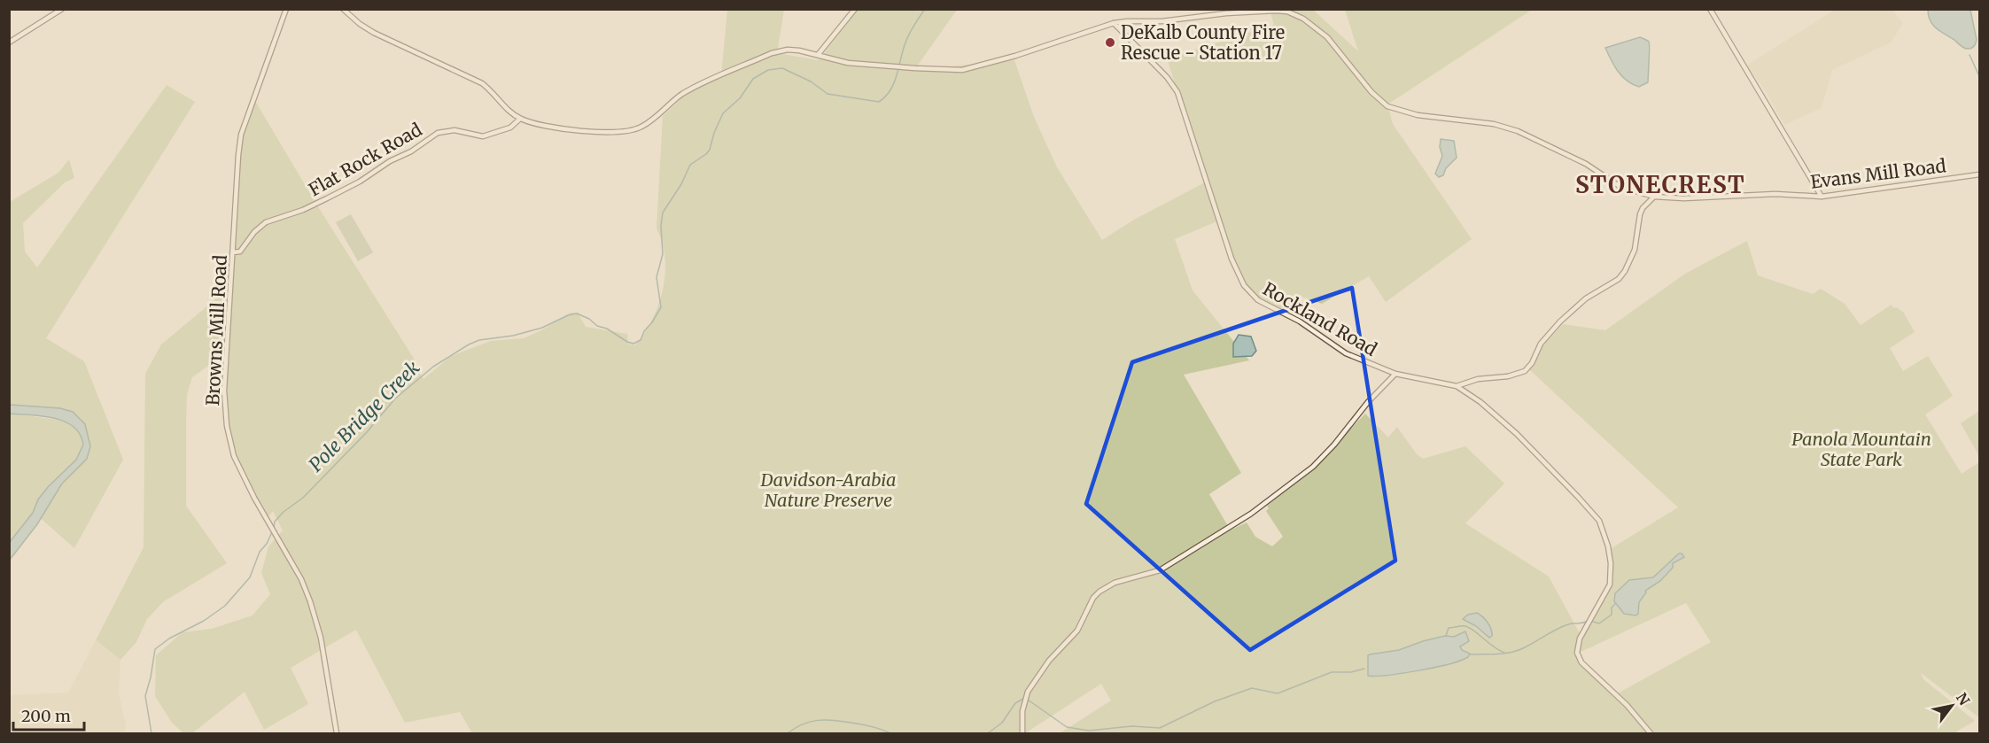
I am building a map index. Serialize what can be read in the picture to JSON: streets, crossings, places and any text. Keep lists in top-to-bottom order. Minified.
{"streets":{"main road":["Flat Rock Road","Evans Mill Road","Rockland Road","Browns Mill Road"]},"crossings":[["Flat Rock Road","Evans Mill Road"],["Flat Rock Road","Browns Mill Road"],["Evans Mill Road","Rockland Road"]],"districts":["STONECREST"],"water":["Pole Bridge Creek"],"parks":["Panola Mountain State Park","Davidson-Arabia Nature Preserve"],"places":["DeKalb County Fire Rescue - Station 17"],"scale_bar":"200 m","north":"top right"}
